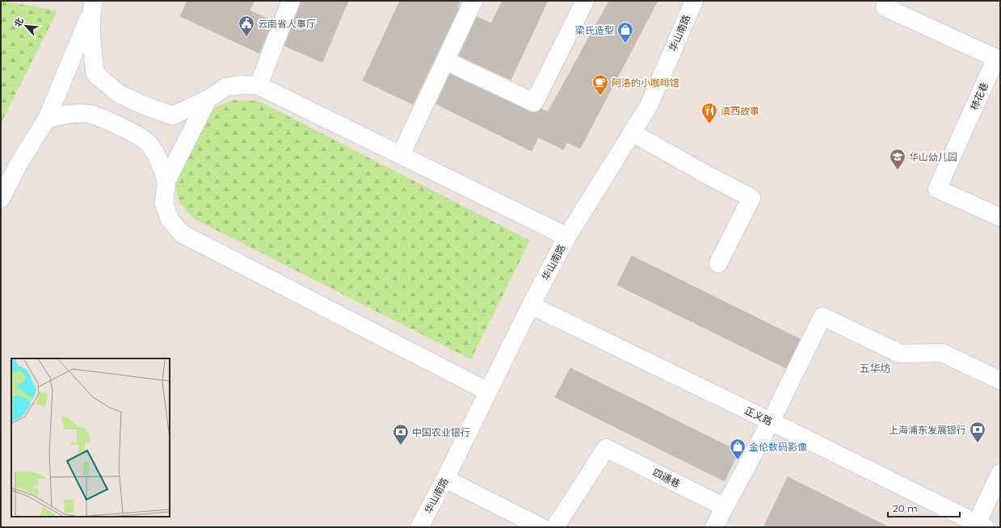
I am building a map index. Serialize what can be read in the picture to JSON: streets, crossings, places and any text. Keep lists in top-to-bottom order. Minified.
{"streets":{"street":["华山南路","柿花巷","正义路","四通巷"]},"crossings":[["华山南路","正义路"]],"districts":["五华坊"],"places":{"public building":["云南省人事厅"],"shop":["梁氏造型","金伦数码影像"],"cafe":["阿洛的小咖啡馆"],"restaurant":["滇西故事"],"school or university":["华山幼儿园"],"bank":["上海浦东发展银行","中国农业银行"]},"scale_bar":"20 m","north":"top left"}
